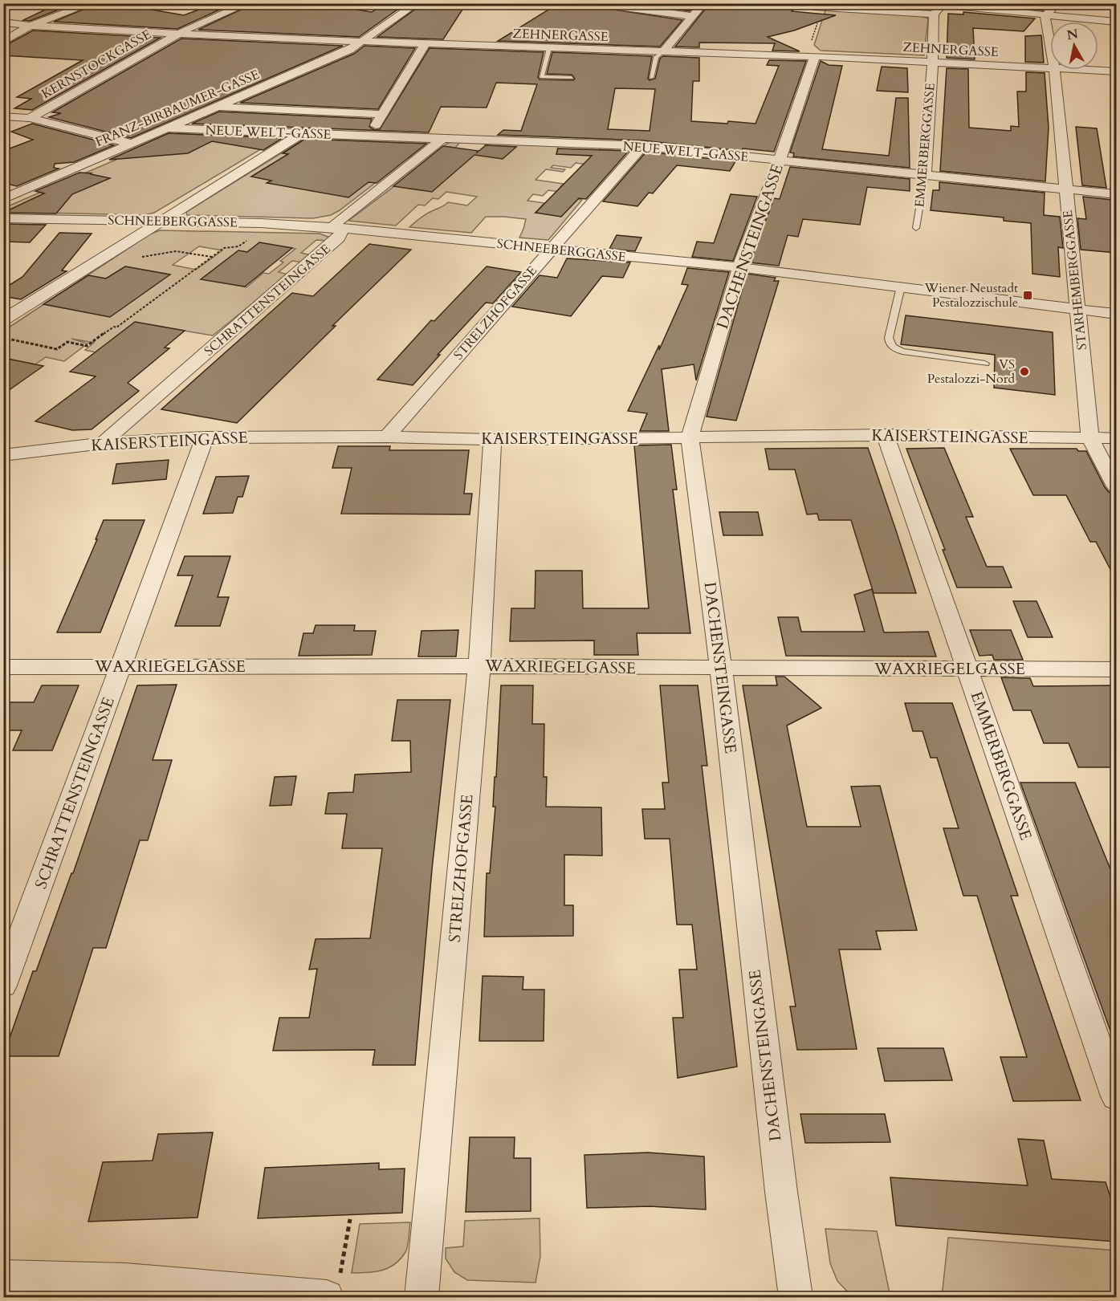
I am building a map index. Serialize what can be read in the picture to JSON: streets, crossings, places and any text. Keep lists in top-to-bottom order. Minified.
{"streets":{"street":["ZEHNERGASSE","KERNSTOCKGASSE","FRANZ-BIRBAUMER-GASSE","NEUE WELT-GASSE","EMMERBERGGASSE","SCHNEEBERGGASSE","DACHENSTEINGASSE","STARHEMBERGGASSE","SCHRATTENSTEINGASSE","STRELZHOFGASSE","KAISERSTEINGASSE","WAXRIEGELGASSE"]},"crossings":[["ZEHNERGASSE","KERNSTOCKGASSE"],["ZEHNERGASSE","FRANZ-BIRBAUMER-GASSE"],["ZEHNERGASSE","EMMERBERGGASSE"],["ZEHNERGASSE","DACHENSTEINGASSE"],["FRANZ-BIRBAUMER-GASSE","NEUE WELT-GASSE"],["NEUE WELT-GASSE","EMMERBERGGASSE"],["NEUE WELT-GASSE","DACHENSTEINGASSE"],["NEUE WELT-GASSE","STARHEMBERGGASSE"],["NEUE WELT-GASSE","SCHRATTENSTEINGASSE"],["NEUE WELT-GASSE","STRELZHOFGASSE"],["EMMERBERGGASSE","KAISERSTEINGASSE"],["EMMERBERGGASSE","WAXRIEGELGASSE"],["SCHNEEBERGGASSE","DACHENSTEINGASSE"],["SCHNEEBERGGASSE","STARHEMBERGGASSE"],["SCHNEEBERGGASSE","SCHRATTENSTEINGASSE"],["SCHNEEBERGGASSE","STRELZHOFGASSE"],["DACHENSTEINGASSE","KAISERSTEINGASSE"],["DACHENSTEINGASSE","WAXRIEGELGASSE"],["STARHEMBERGGASSE","KAISERSTEINGASSE"],["SCHRATTENSTEINGASSE","KAISERSTEINGASSE"],["SCHRATTENSTEINGASSE","WAXRIEGELGASSE"],["STRELZHOFGASSE","KAISERSTEINGASSE"],["STRELZHOFGASSE","WAXRIEGELGASSE"]],"places":{"transit":["Wiener Neustadt Pestalozzischule"],"other":["VS Pestalozzi-Nord"]},"north":"top"}
